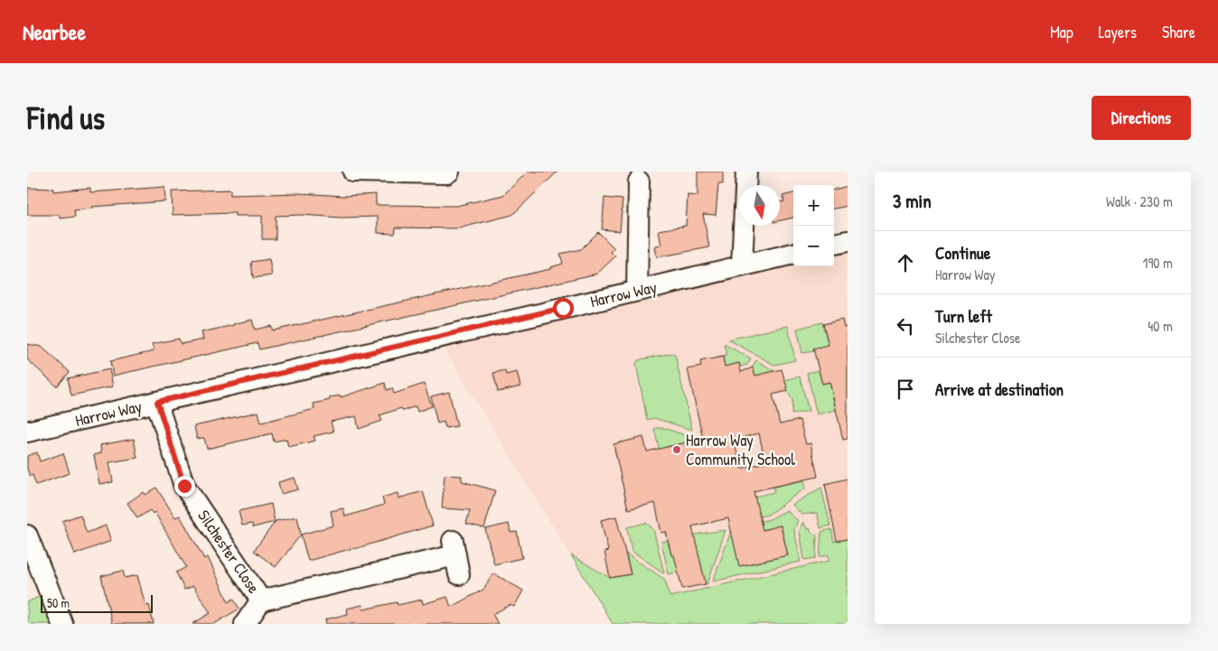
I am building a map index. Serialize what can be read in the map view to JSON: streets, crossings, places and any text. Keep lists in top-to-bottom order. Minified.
{"streets":{"street":["Harrow Way","Silchester Close"]},"crossings":[["Harrow Way","Silchester Close"]],"places":["Harrow Way Community School"],"scale_bar":"50 m","north":"bottom","page":{"header":"Nearbee","nav":["Map","Layers","Share"],"buttons":"Directions","title":"Find us","heading":["3 min","Walk · 230 m"],"map_buttons":["+","−"],"list":[["Continue","Harrow Way","190 m"],["Turn left","Silchester Close","40 m"],"Arrive at destination"],"scale":"50 m"}}
